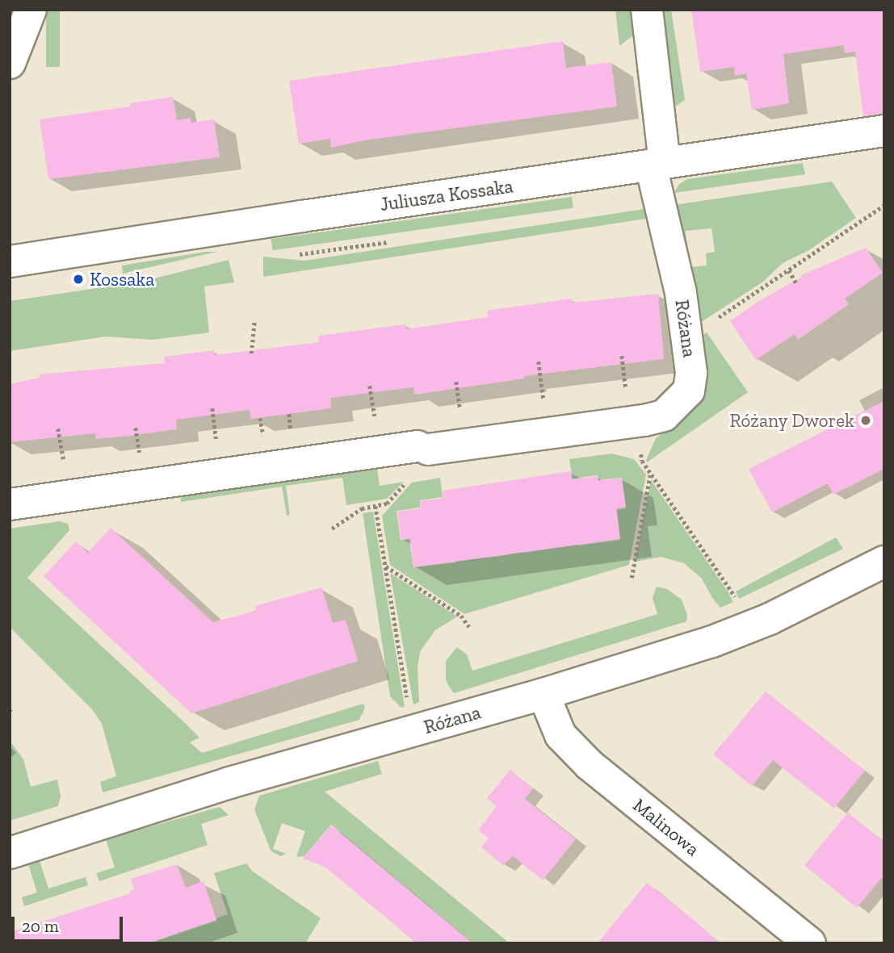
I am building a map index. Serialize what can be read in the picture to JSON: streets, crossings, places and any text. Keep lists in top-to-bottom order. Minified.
{"streets":{"street":["Juliusza Kossaka","Różana","Malinowa"]},"crossings":[["Juliusza Kossaka","Różana"],["Różana","Malinowa"]],"places":["Kossaka","Różany Dworek"],"scale_bar":"20 m"}
